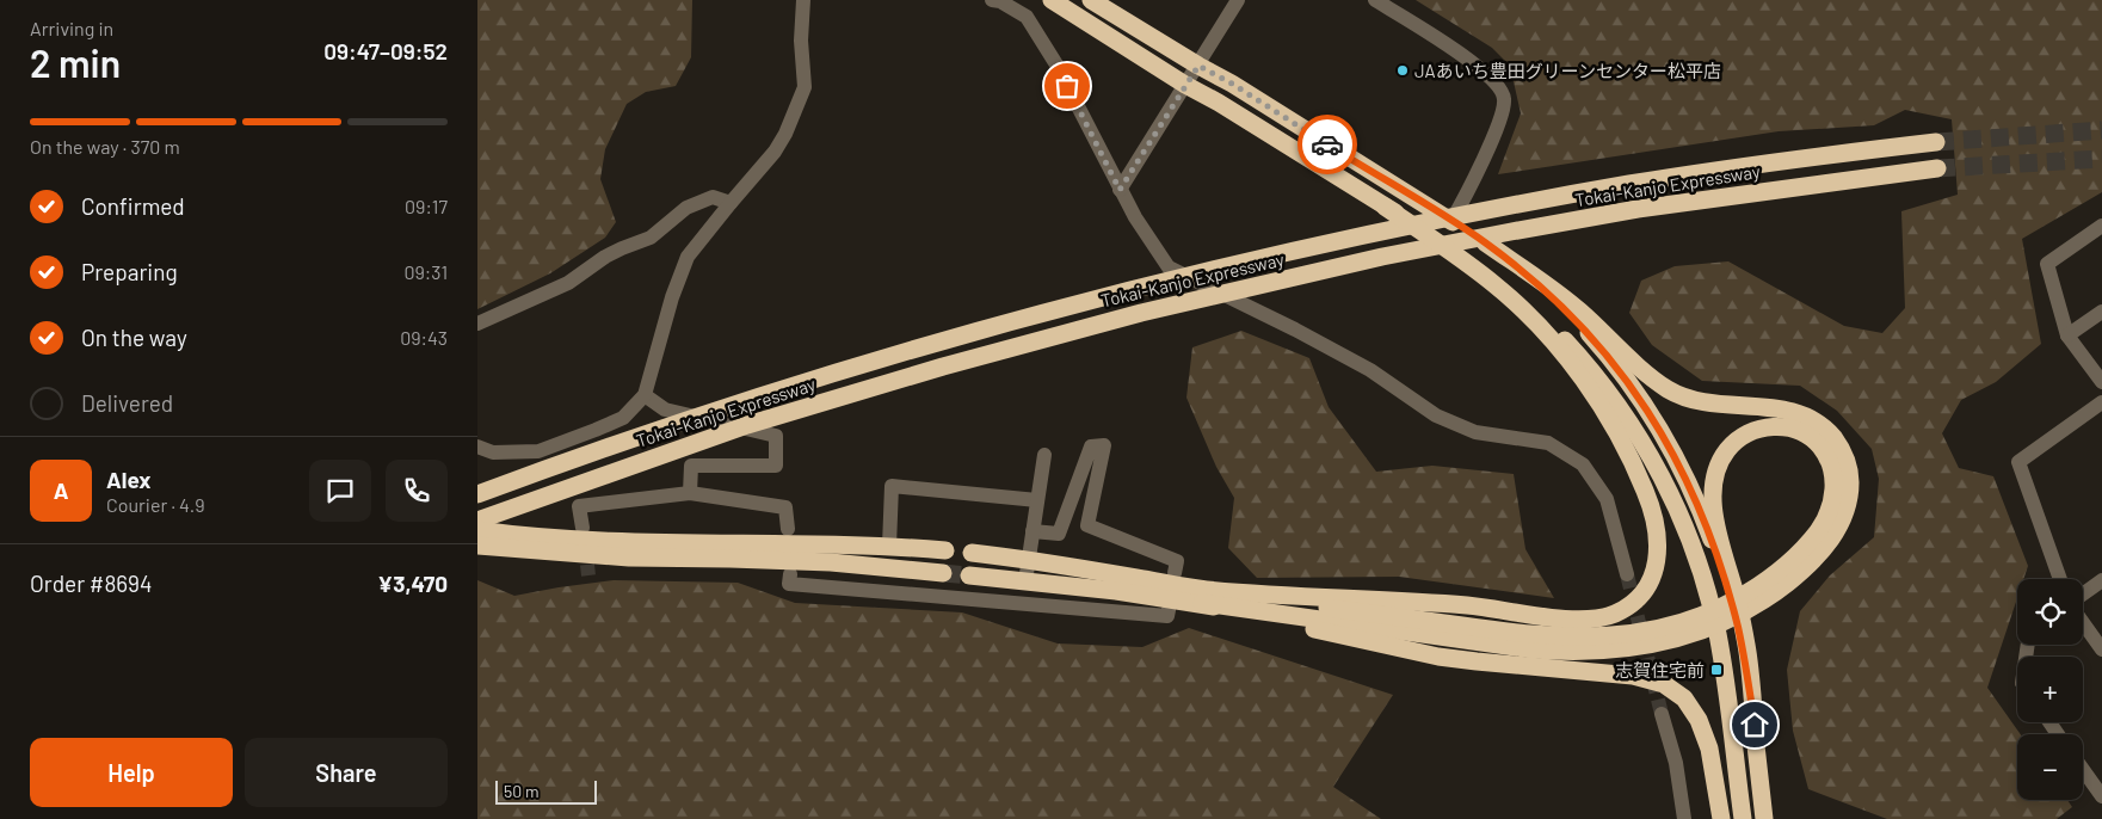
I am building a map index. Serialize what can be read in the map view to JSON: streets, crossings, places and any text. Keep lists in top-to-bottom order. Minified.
{"streets":{"highway":["Tokai-Kanjo Expressway"]},"places":{"other":["JAあいち豊田グリーンセンター松平店"],"transit":["志賀住宅前"]},"scale_bar":"50 m","page":{"heading":["2 min","Arriving in","09:47–09:52"],"panel":["Alex","Courier · 4.9","Order #8694","¥3,470"],"bar":"On the way · 370 m","list":[["Confirmed","09:17"],["Preparing","09:31"],["On the way","09:43"],"Delivered"],"round":"A","map_buttons":["+","−"],"buttons":["Help","Share"],"scale":"50 m"}}
